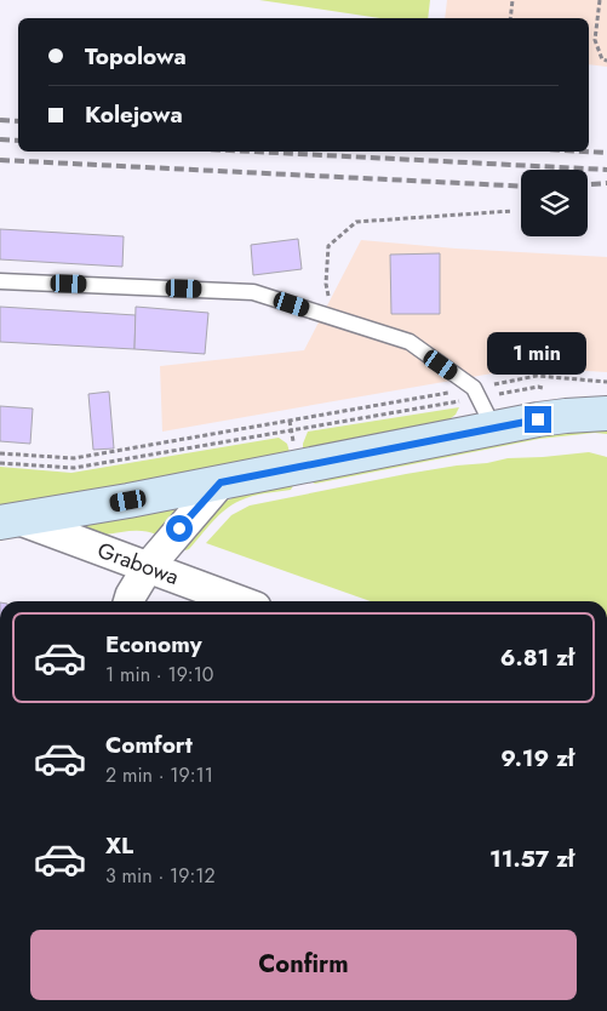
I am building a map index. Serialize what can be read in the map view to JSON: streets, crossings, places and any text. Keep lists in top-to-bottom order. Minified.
{"streets":{"street":["Grabowa"]},"page":{"banner":["Topolowa","Kolejowa"],"bubble":"1 min","list":[{"name":"Economy","note":"1 min · 19:10","value":"6.81 zł"},{"name":"Comfort","note":"2 min · 19:11","value":"9.19 zł"},{"name":"XL","note":"3 min · 19:12","value":"11.57 zł"}],"buttons":"Confirm"}}
